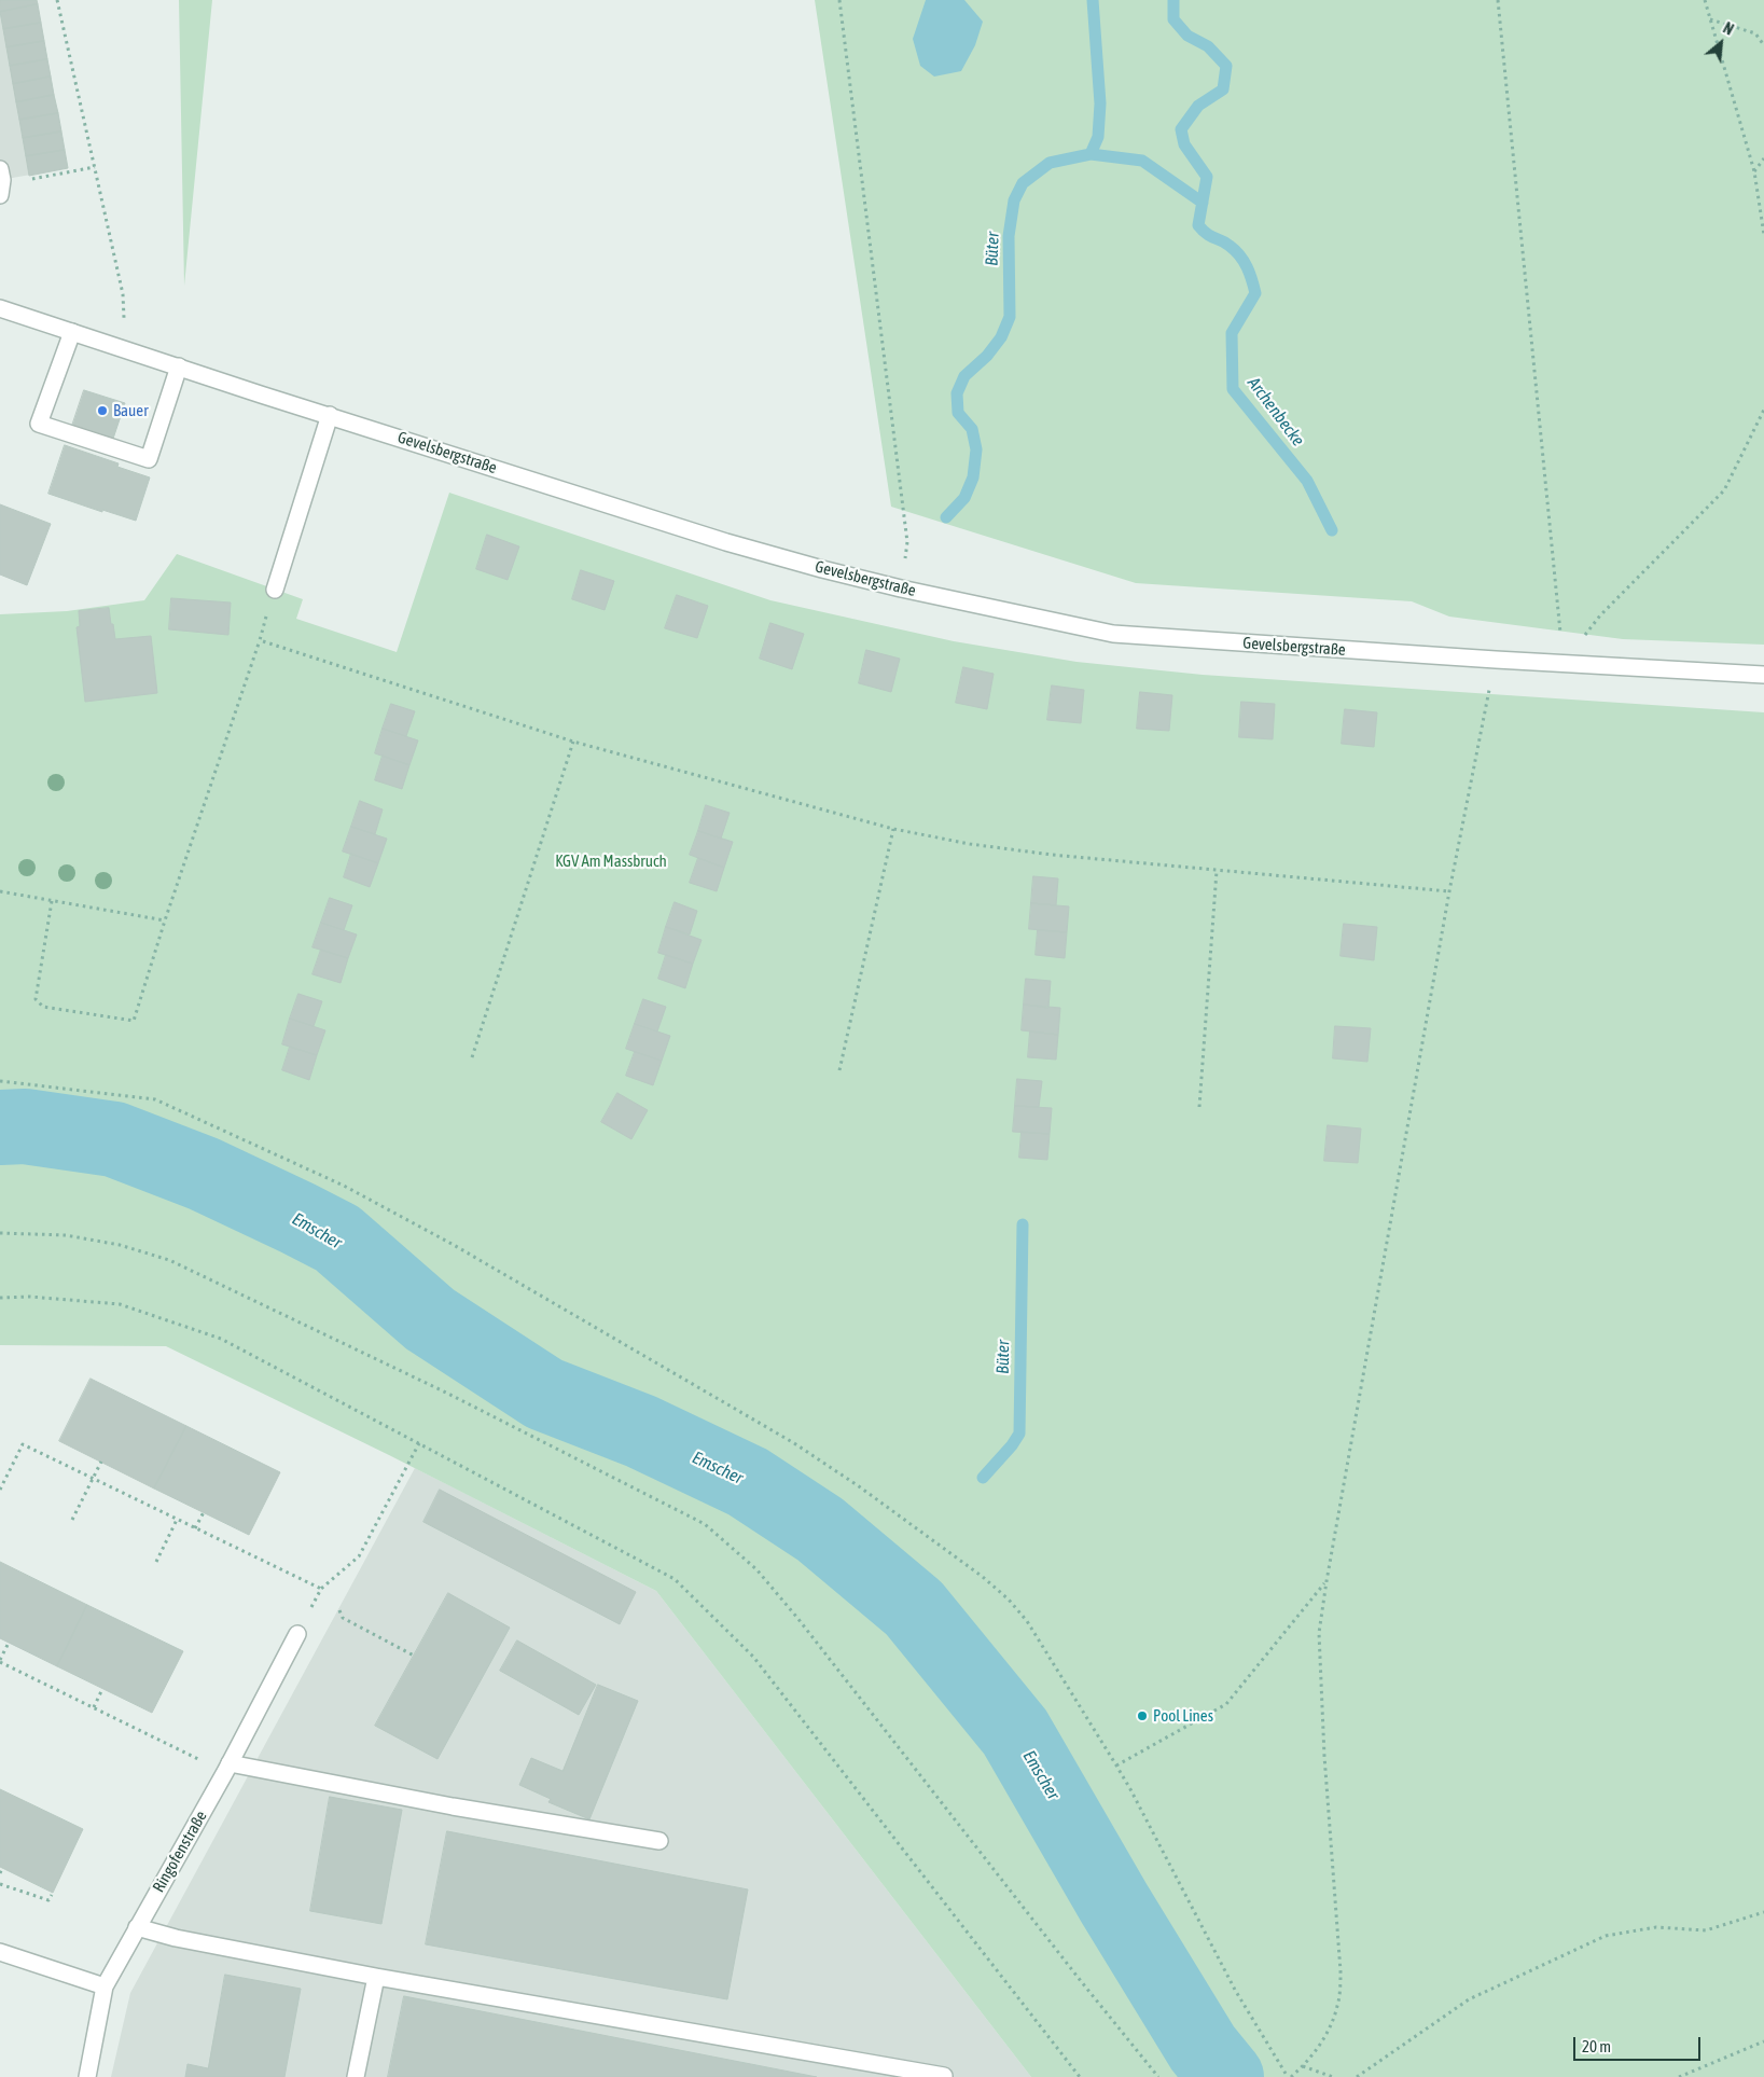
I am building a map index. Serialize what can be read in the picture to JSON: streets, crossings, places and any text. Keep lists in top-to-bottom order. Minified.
{"streets":{"street":["Gevelsbergstraße","Ringofenstraße"]},"water":["Büter","Archenbecke","Emscher"],"parks":["KGV Am Massbruch"],"places":["Bauer","Pool Lines"],"scale_bar":"20 m","north":"top right"}
